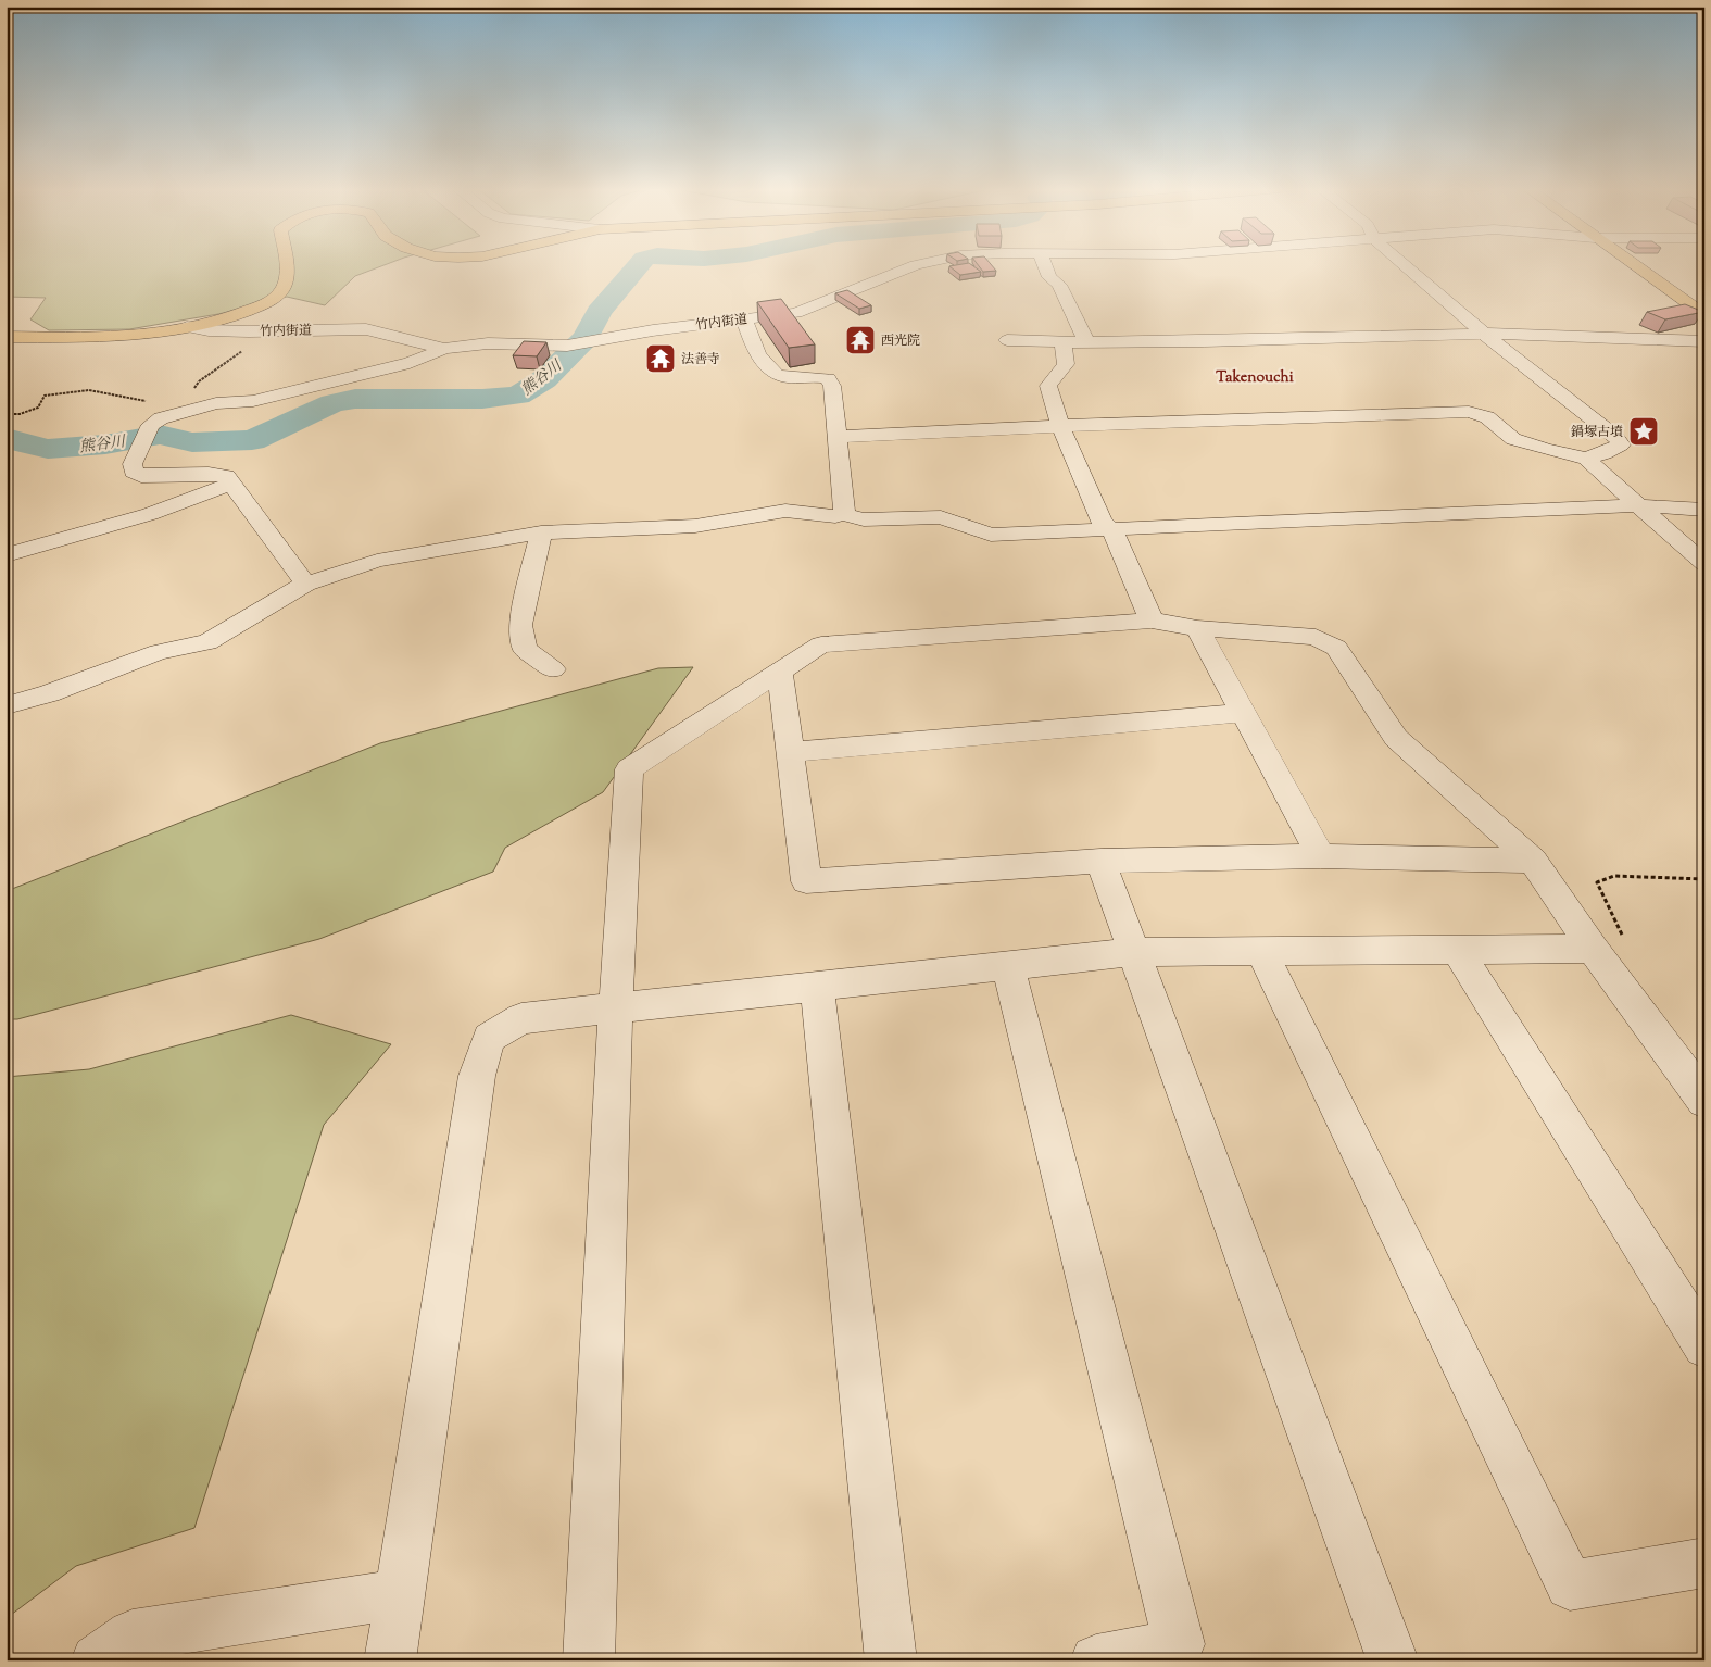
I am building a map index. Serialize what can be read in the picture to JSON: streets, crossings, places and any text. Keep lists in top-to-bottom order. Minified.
{"streets":{"street":["竹内街道"]},"districts":["Takenouchi"],"water":["熊谷川"],"places":{"temple":["西光院","法善寺"],"place":["鍋塚古墳"]}}
